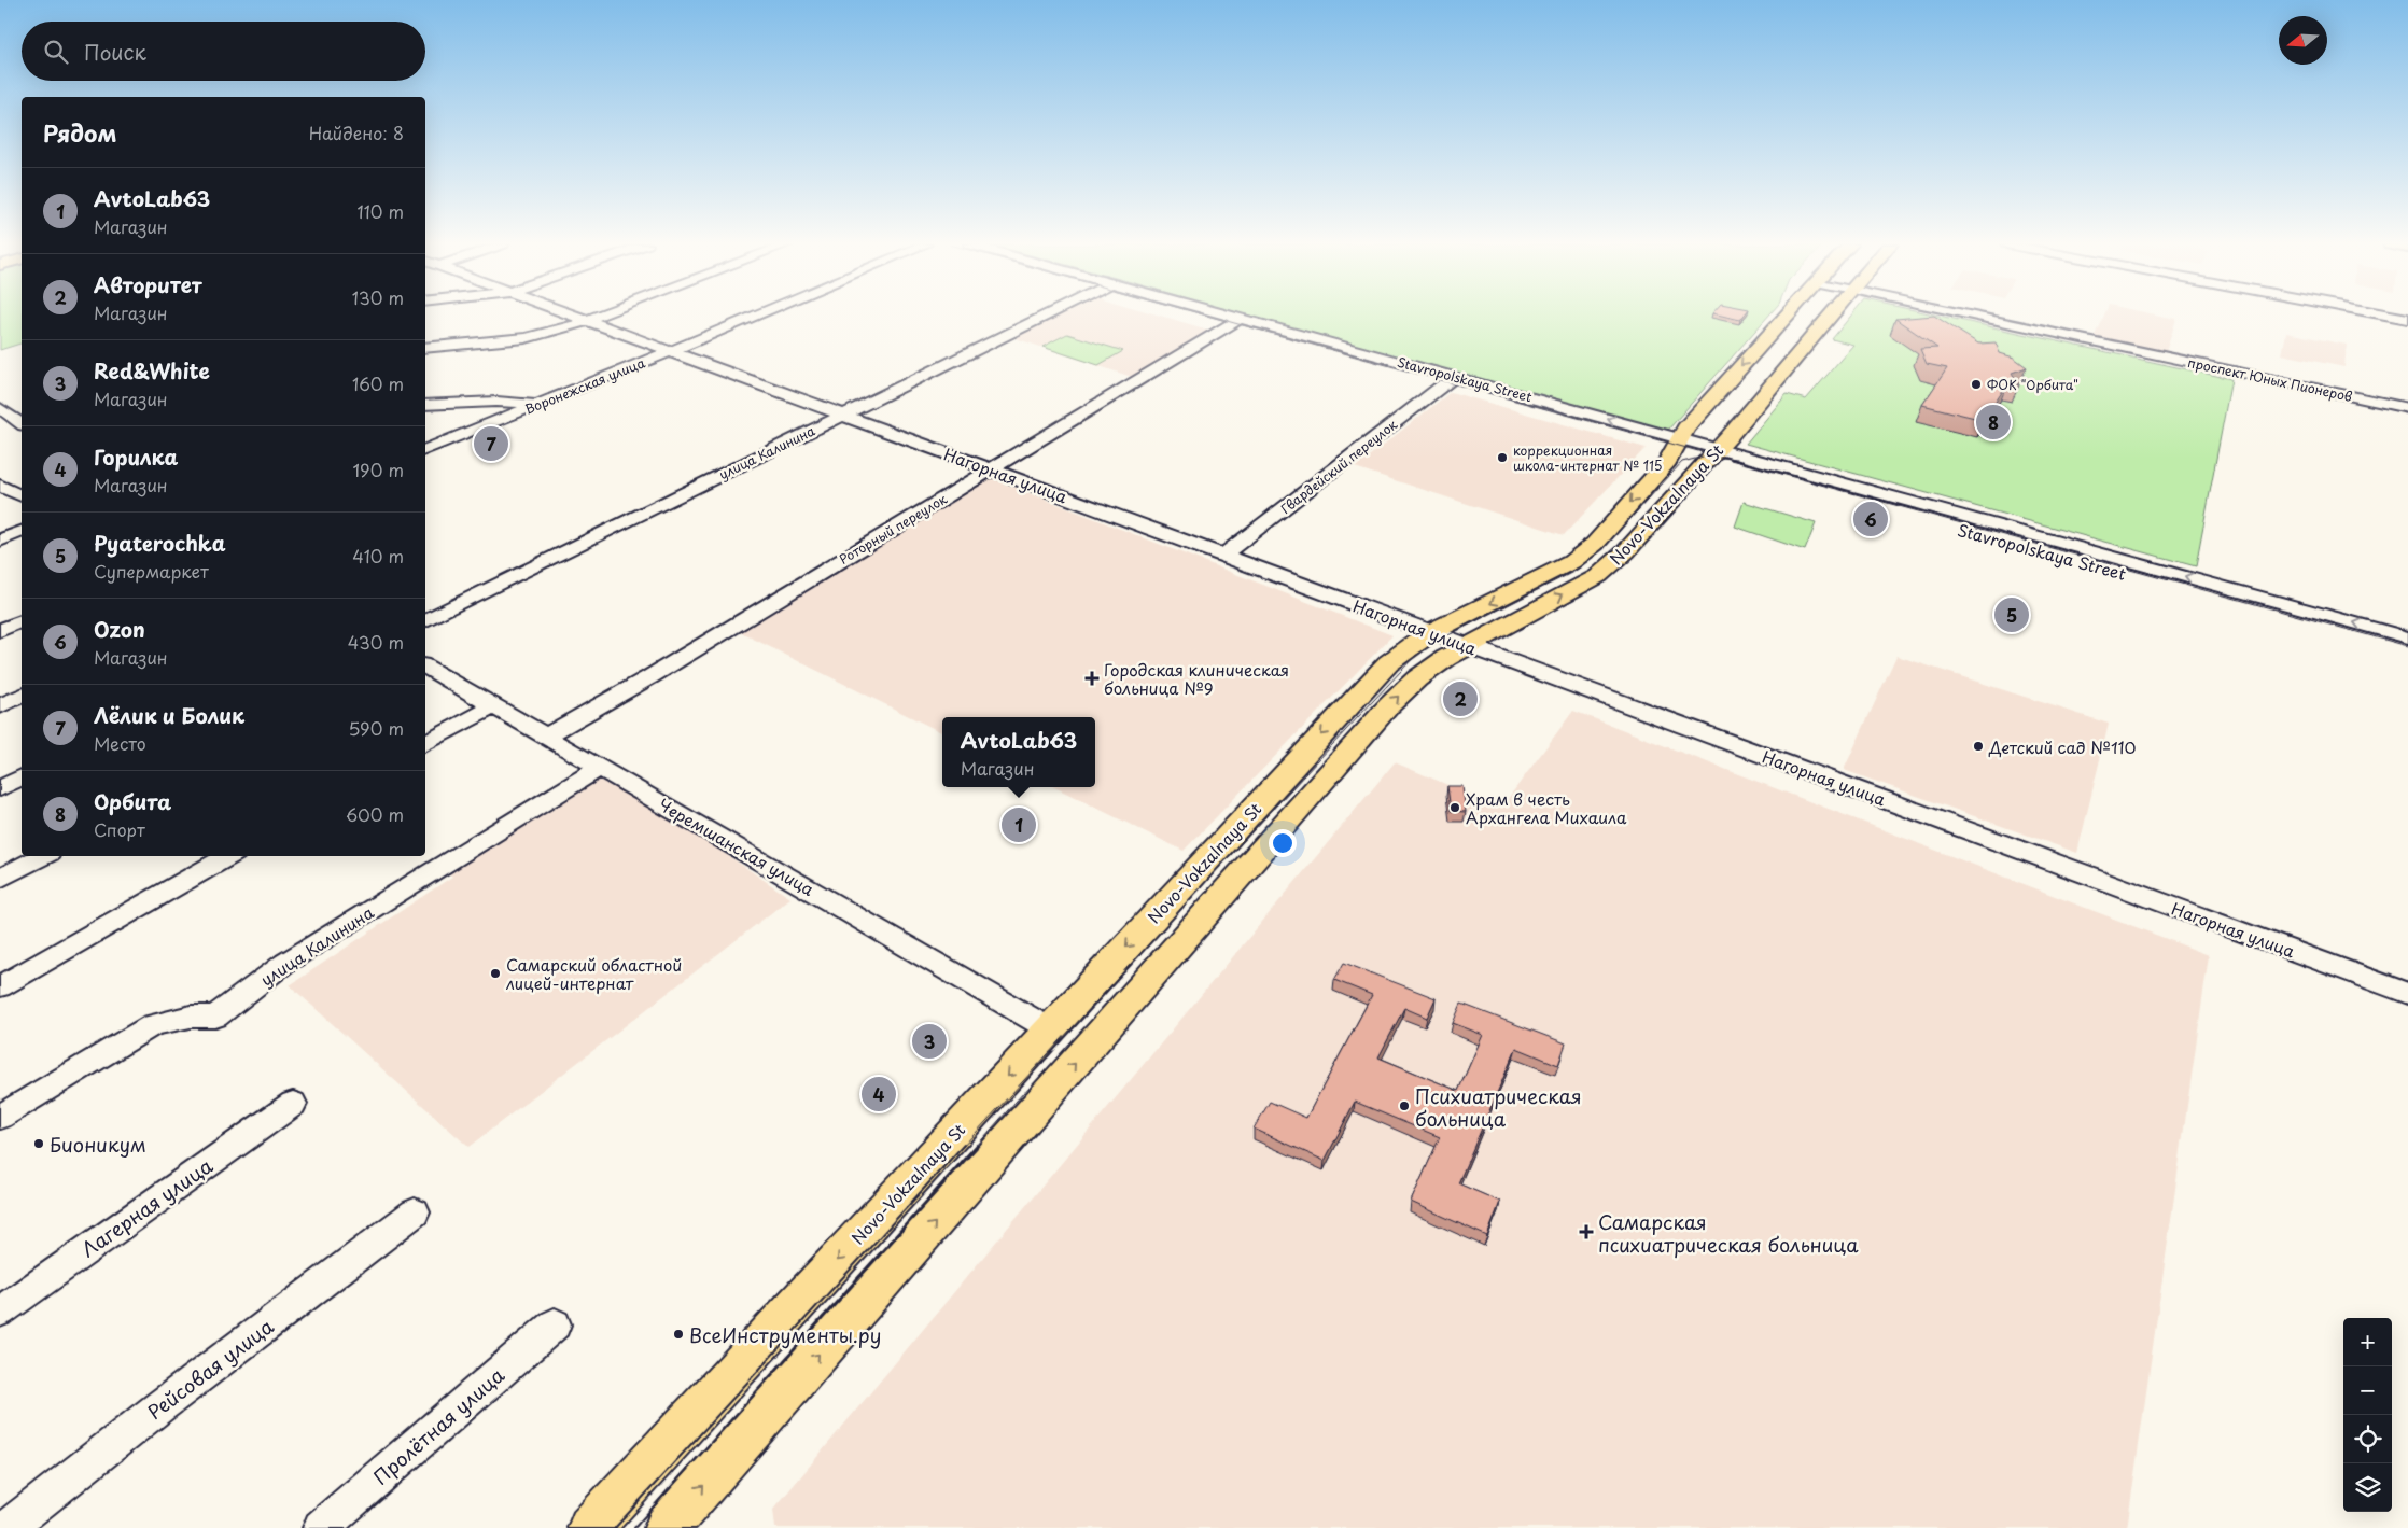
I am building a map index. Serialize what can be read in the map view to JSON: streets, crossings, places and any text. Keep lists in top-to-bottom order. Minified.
{"streets":{"main road":["Novo-Vokzalnaya St"],"street":["Stavropolskaya Street","проспект Юных Пионеров","Воронежская улица","улица Калинина","Гвардейский переулок","Нагорная улица","Роторный переулок","Черемшанская улица","Лагерная улица","Рейсовая улица","Пролётная улица"]},"crossings":[["Stavropolskaya Street","Гвардейский переулок"],["Stavropolskaya Street","Novo-Vokzalnaya St"],["Stavropolskaya Street","Роторный переулок"],["Воронежская улица","Нагорная улица"],["улица Калинина","Нагорная улица"],["улица Калинина","Черемшанская улица"],["Гвардейский переулок","Нагорная улица"],["Нагорная улица","Novo-Vokzalnaya St"],["Нагорная улица","Роторный переулок"],["Novo-Vokzalnaya St","Черемшанская улица"],["Роторный переулок","Черемшанская улица"]],"places":{"other":["ФОК \"Орбита\"","коррекционная школа-интернат № 115","Детский сад №110","Храм в честь Архангела Михаила","Самарский областной лицей-интернат","Психиатрическая больница","Бионикум","ВсеИнструменты.ру"],"health":["Городская клиническая больница №9","Самарская психиатрическая больница"]},"north":"left","page":{"search":"Поиск","heading":["Рядом","Найдено: 8"],"list":[{"mark":"1","name":"AvtoLab63","note":"Магазин","value":"110 m"},{"mark":"2","name":"Авторитет","note":"Магазин","value":"130 m"},{"mark":"3","name":"Red&White","note":"Магазин","value":"160 m"},{"mark":"4","name":"Горилка","note":"Магазин","value":"190 m"},{"mark":"5","name":"Pyaterochka","note":"Супермаркет","value":"410 m"},{"mark":"6","name":"Ozon","note":"Магазин","value":"430 m"},{"mark":"7","name":"Лёлик и Болик","note":"Место","value":"590 m"},{"mark":"8","name":"Орбита","note":"Спорт","value":"600 m"}],"pins":["8","7","6","5","2","1","3","4"],"popup":["AvtoLab63","Магазин"],"map_buttons":["+","−"]}}
